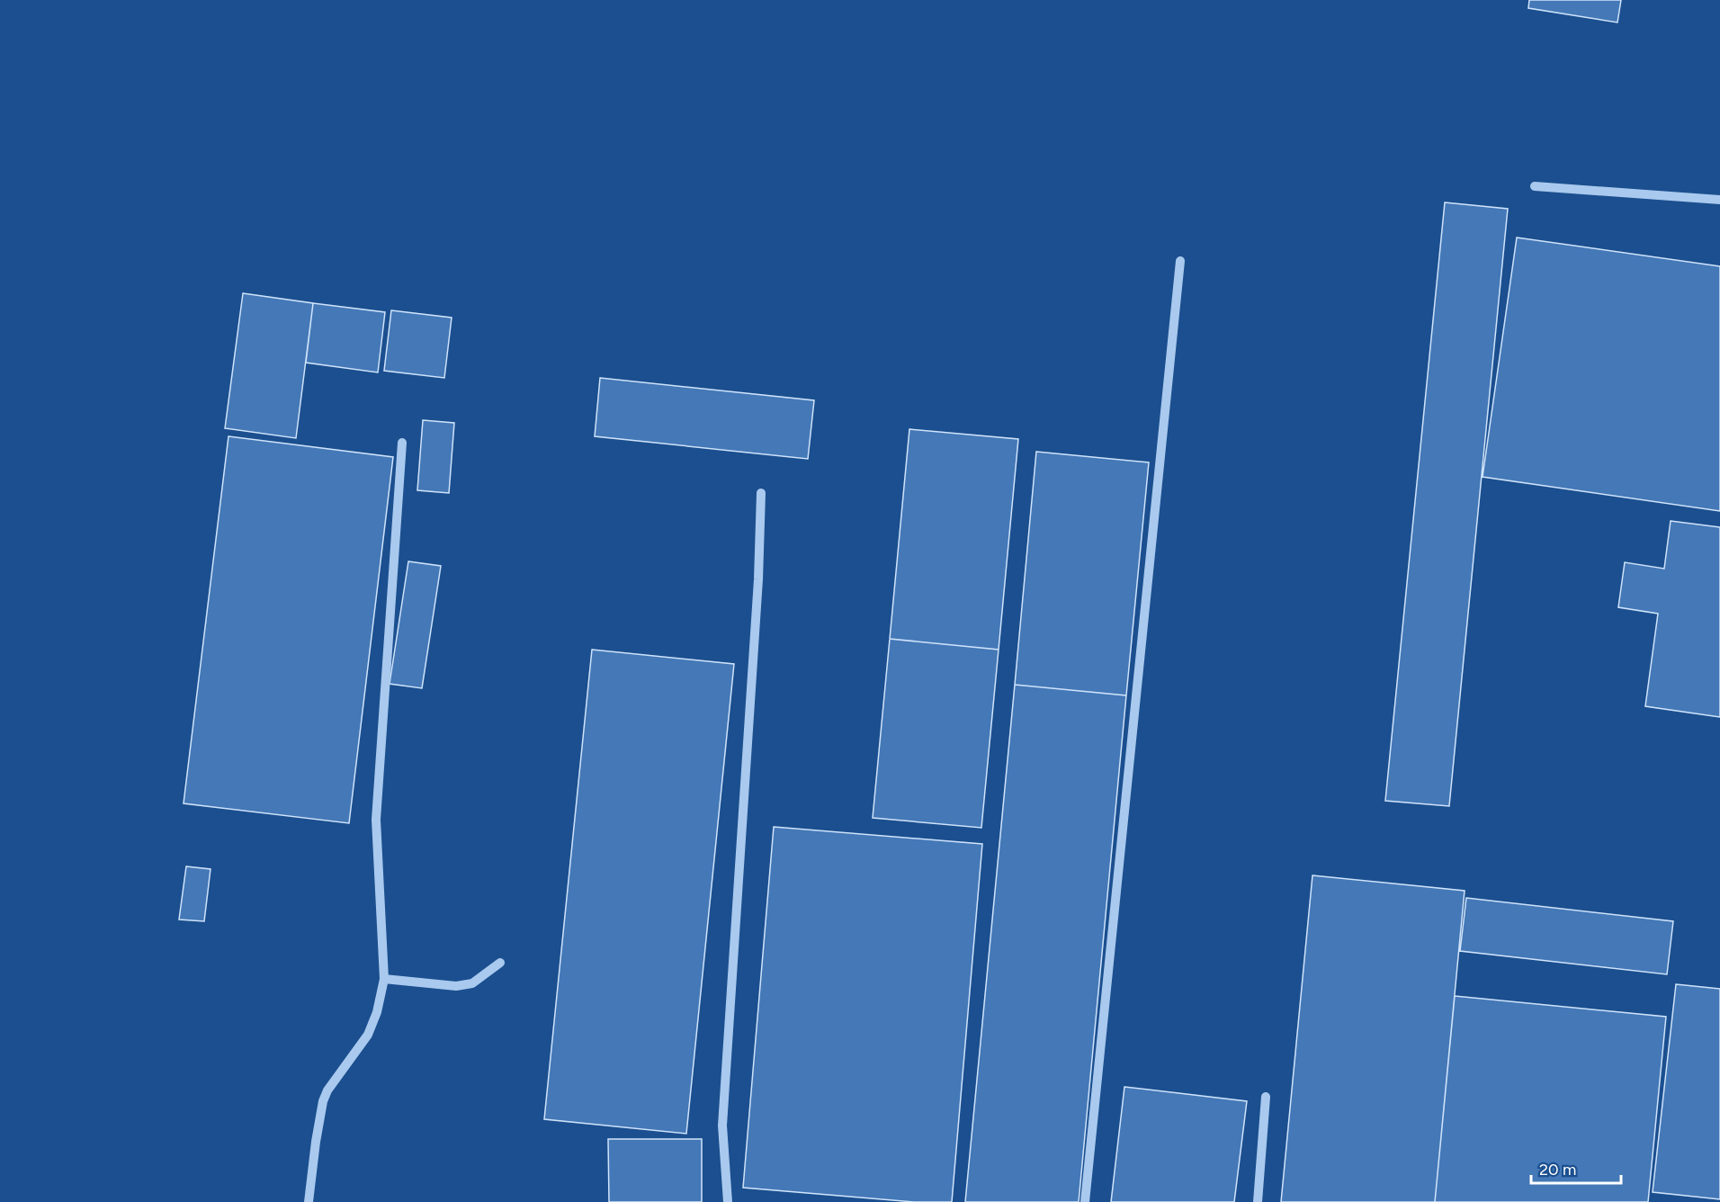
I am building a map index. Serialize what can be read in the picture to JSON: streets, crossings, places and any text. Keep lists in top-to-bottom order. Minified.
{"scale_bar":"20 m"}
